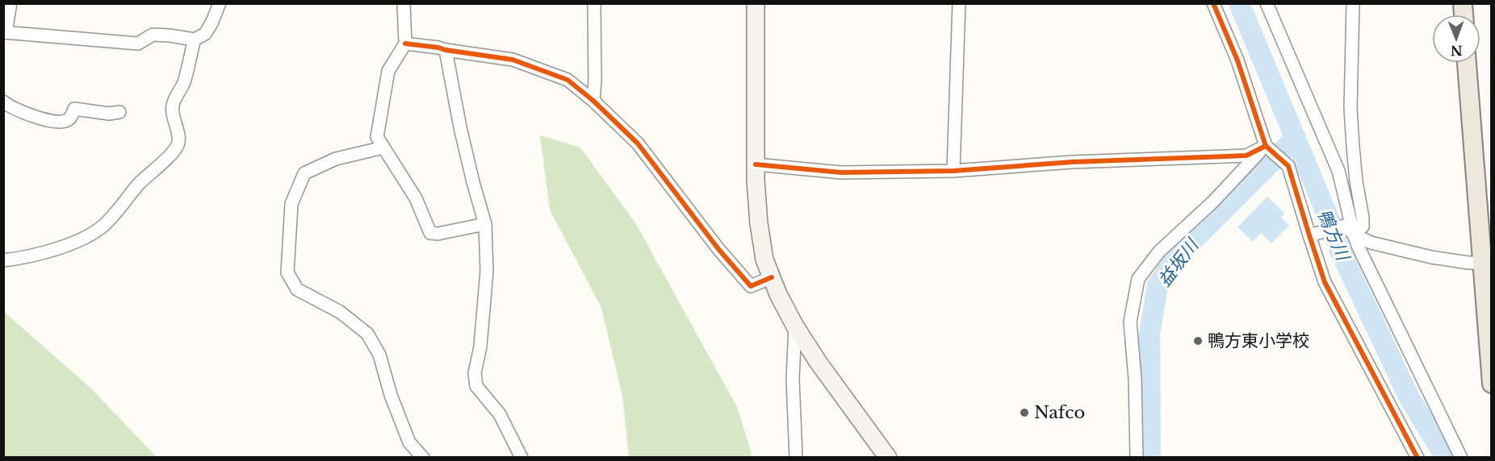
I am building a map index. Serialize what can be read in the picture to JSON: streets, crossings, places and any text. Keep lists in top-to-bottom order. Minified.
{"water":["鴨方川","益坂川"],"places":["鴨方東小学校","Nafco"],"north":"bottom"}
